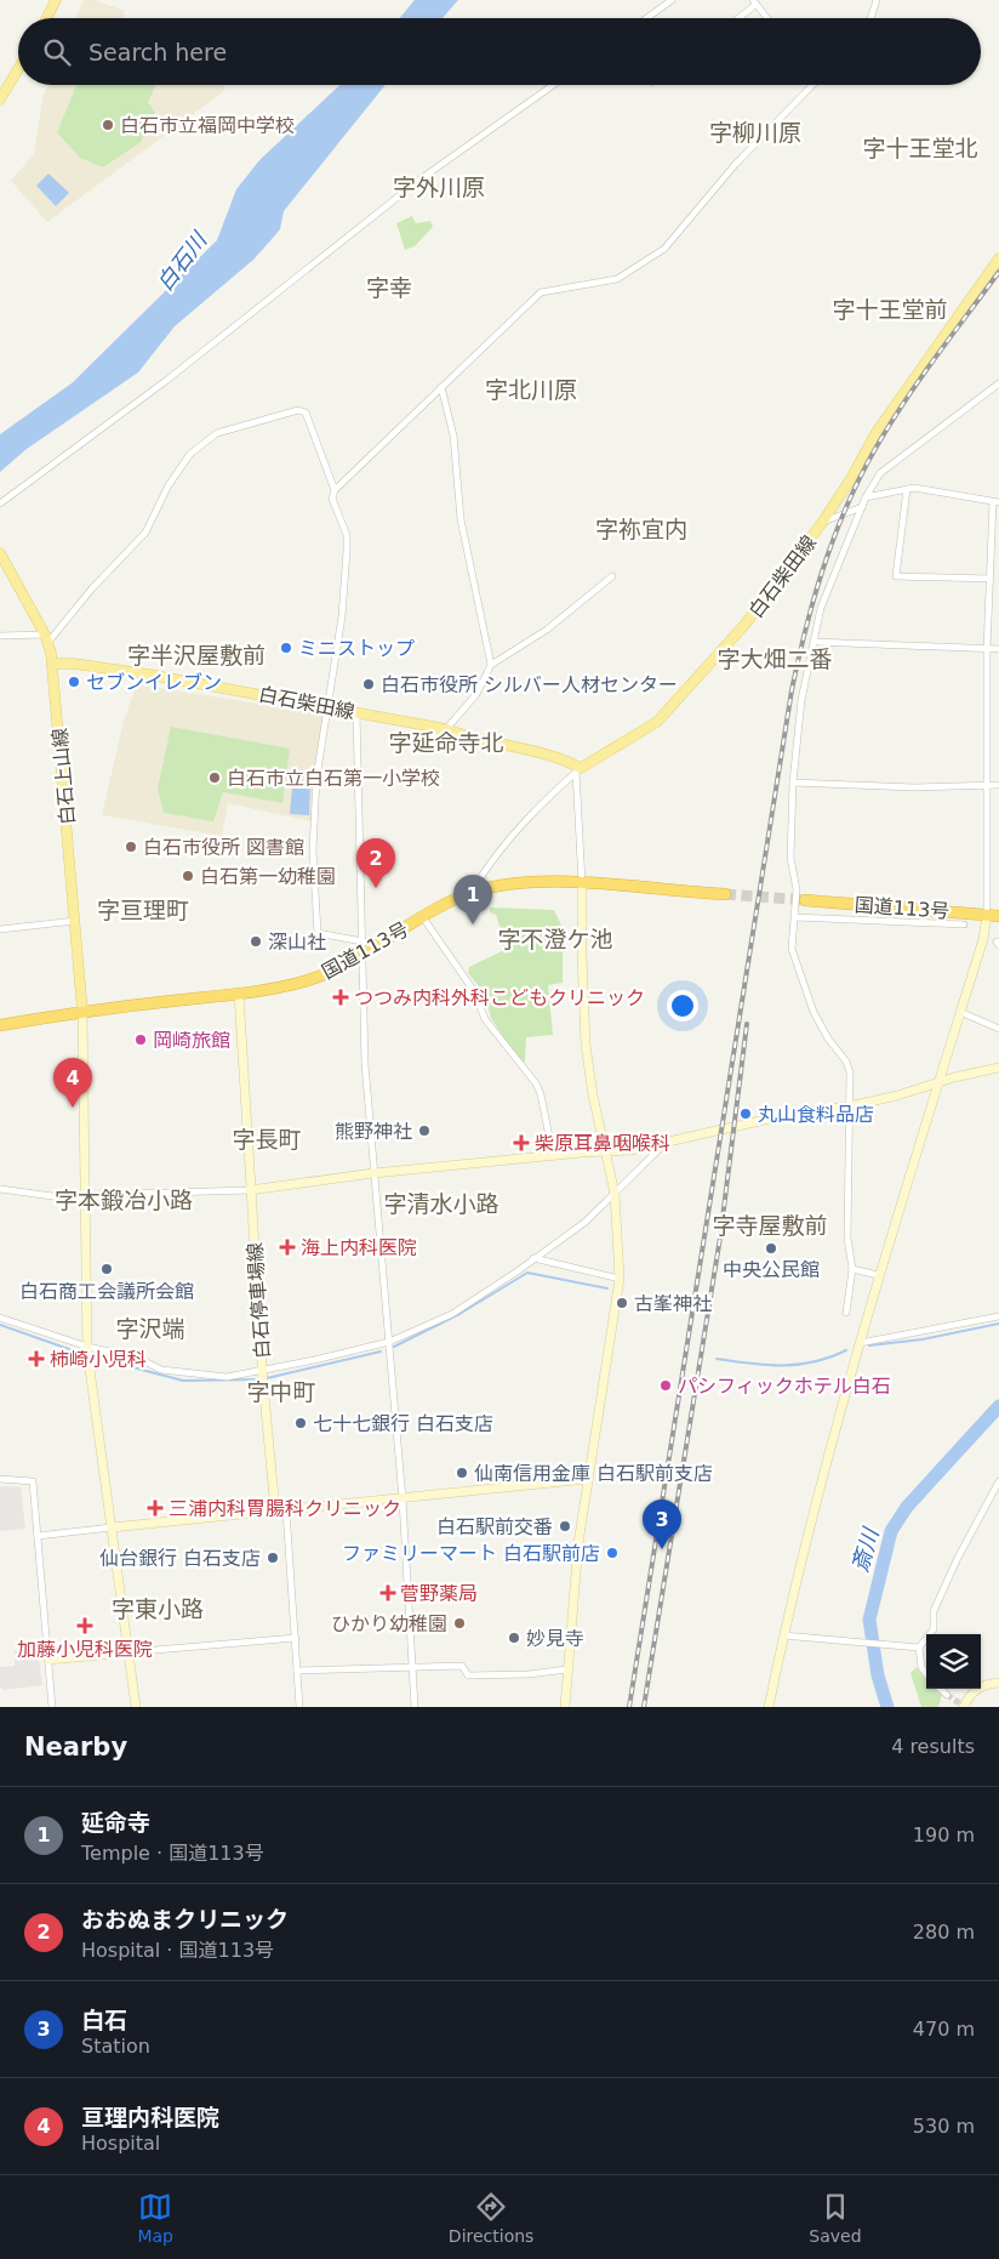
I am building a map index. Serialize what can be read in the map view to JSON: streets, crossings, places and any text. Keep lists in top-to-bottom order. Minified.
{"streets":{"highway":["国道113号"],"main road":["白石柴田線","白石上山線"],"street":["白石停車場線"]},"crossings":[["白石柴田線","白石上山線"],["白石上山線","国道113号"],["国道113号","白石停車場線"]],"districts":["字柳川原","字十王堂北","字外川原","字幸","字十王堂前","字北川原","字祢宜内","字半沢屋敷前","字大畑二番","字延命寺北","字亘理町","字不澄ケ池","字長町","字本鍛冶小路","字清水小路","字寺屋敷前","字沢端","字中町","字東小路"],"water":["白石川","斎川"],"places":{"other":["白石市立福岡中学校","ミニストップ","セブンイレブン","白石市役所 シルバー人材センター","白石市立白石第一小学校","白石市役所 図書館","白石第一幼稚園","深山社","岡崎旅館","丸山食料品店","熊野神社","中央公民館","白石商工会議所会館","古峯神社","パシフィックホテル白石","七十七銀行 白石支店","仙南信用金庫 白石駅前支店","白石駅前交番","ファミリーマート 白石駅前店","仙台銀行 白石支店","ひかり幼稚園","妙見寺"],"health":["つつみ内科外科こどもクリニック","柴原耳鼻咽喉科","海上内科医院","柿崎小児科","三浦内科胃腸科クリニック","菅野薬局","加藤小児科医院"]},"page":{"search":"Search here","pins":["2","1","4","3"],"heading":["Nearby","4 results"],"list":[{"mark":"1","name":"延命寺","note":"Temple · 国道113号","value":"190 m"},{"mark":"2","name":"おおぬまクリニック","note":"Hospital · 国道113号","value":"280 m"},{"mark":"3","name":"白石","note":"Station","value":"470 m"},{"mark":"4","name":"亘理内科医院","note":"Hospital","value":"530 m"}],"nav":["Map","Directions","Saved"]}}
